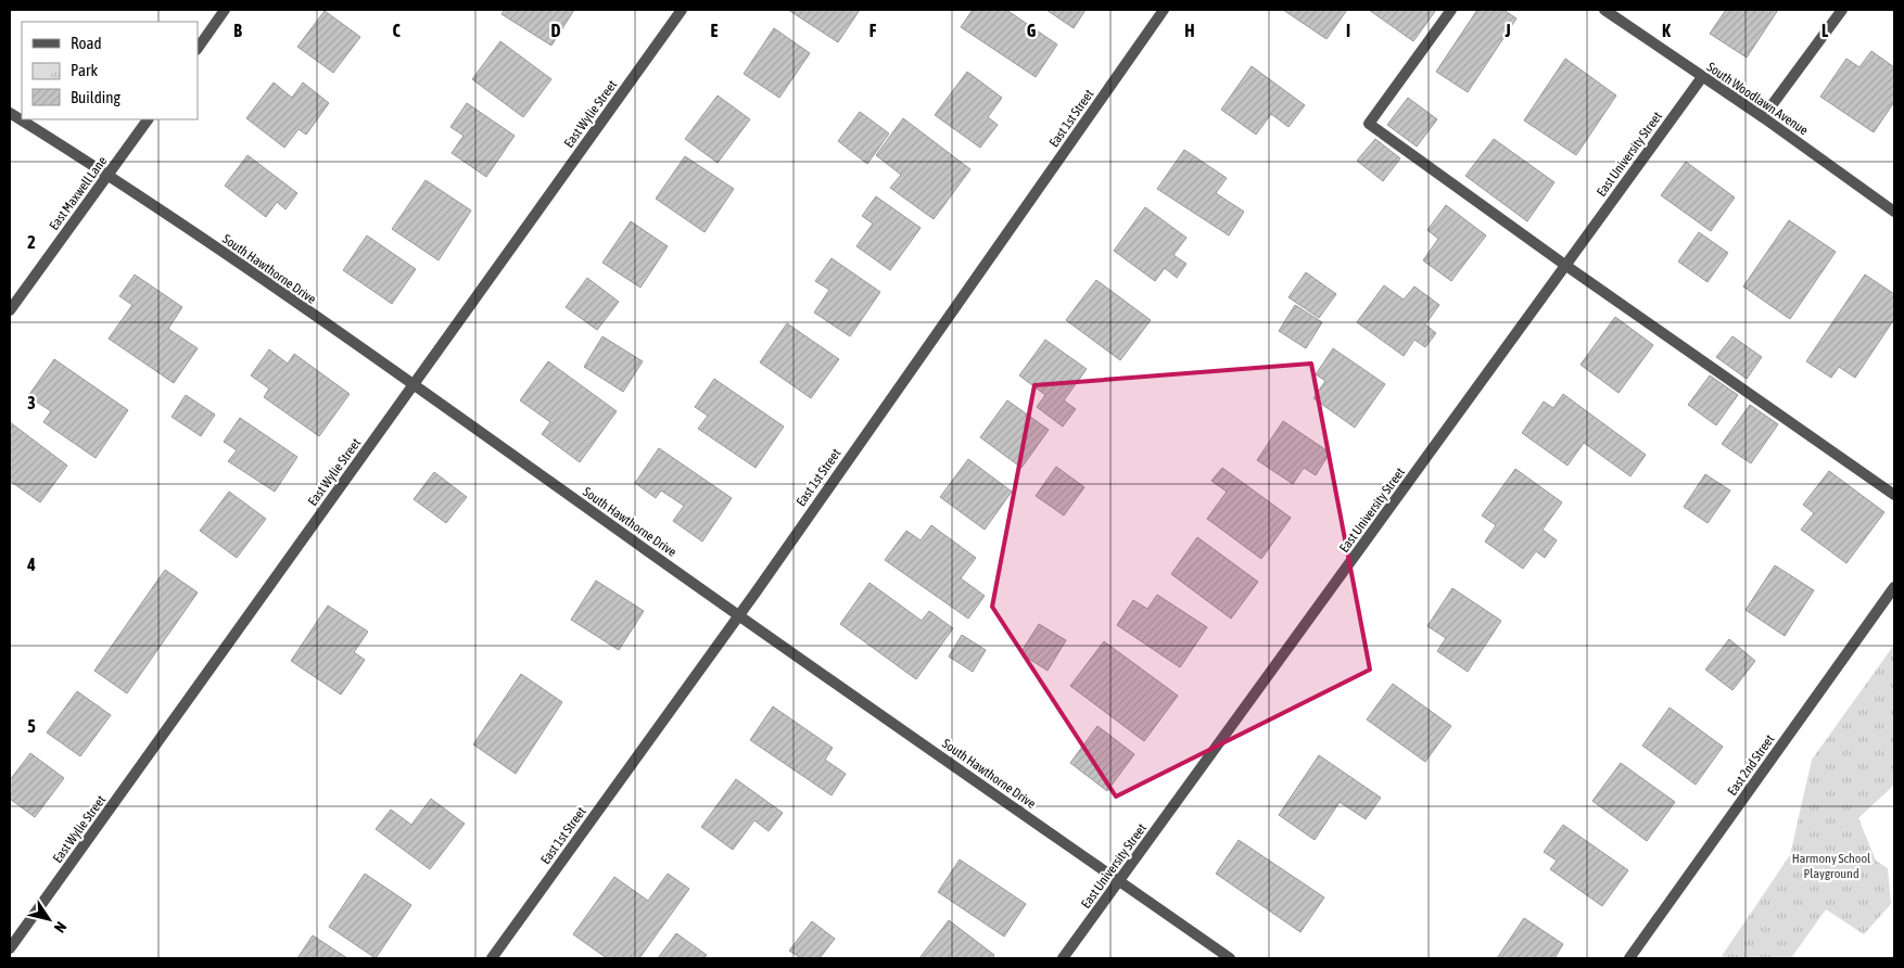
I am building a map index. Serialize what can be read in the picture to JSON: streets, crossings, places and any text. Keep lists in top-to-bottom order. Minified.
{"streets":{"street":["South Woodlawn Avenue","East Wylie Street","East 1st Street","East University Street","East Maxwell Lane","South Hawthorne Drive","East 2nd Street"]},"crossings":[["South Woodlawn Avenue","East University Street"],["East Wylie Street","South Hawthorne Drive"],["East 1st Street","South Hawthorne Drive"],["East University Street","South Hawthorne Drive"],["East Maxwell Lane","South Hawthorne Drive"]],"parks":["Harmony School Playground"],"legend":["Road","Park","Building"],"north":"bottom right","grid":{"columns":["B","C","D","E","F","G","H","I","J","K","L"],"rows":["2","3","4","5"]}}
